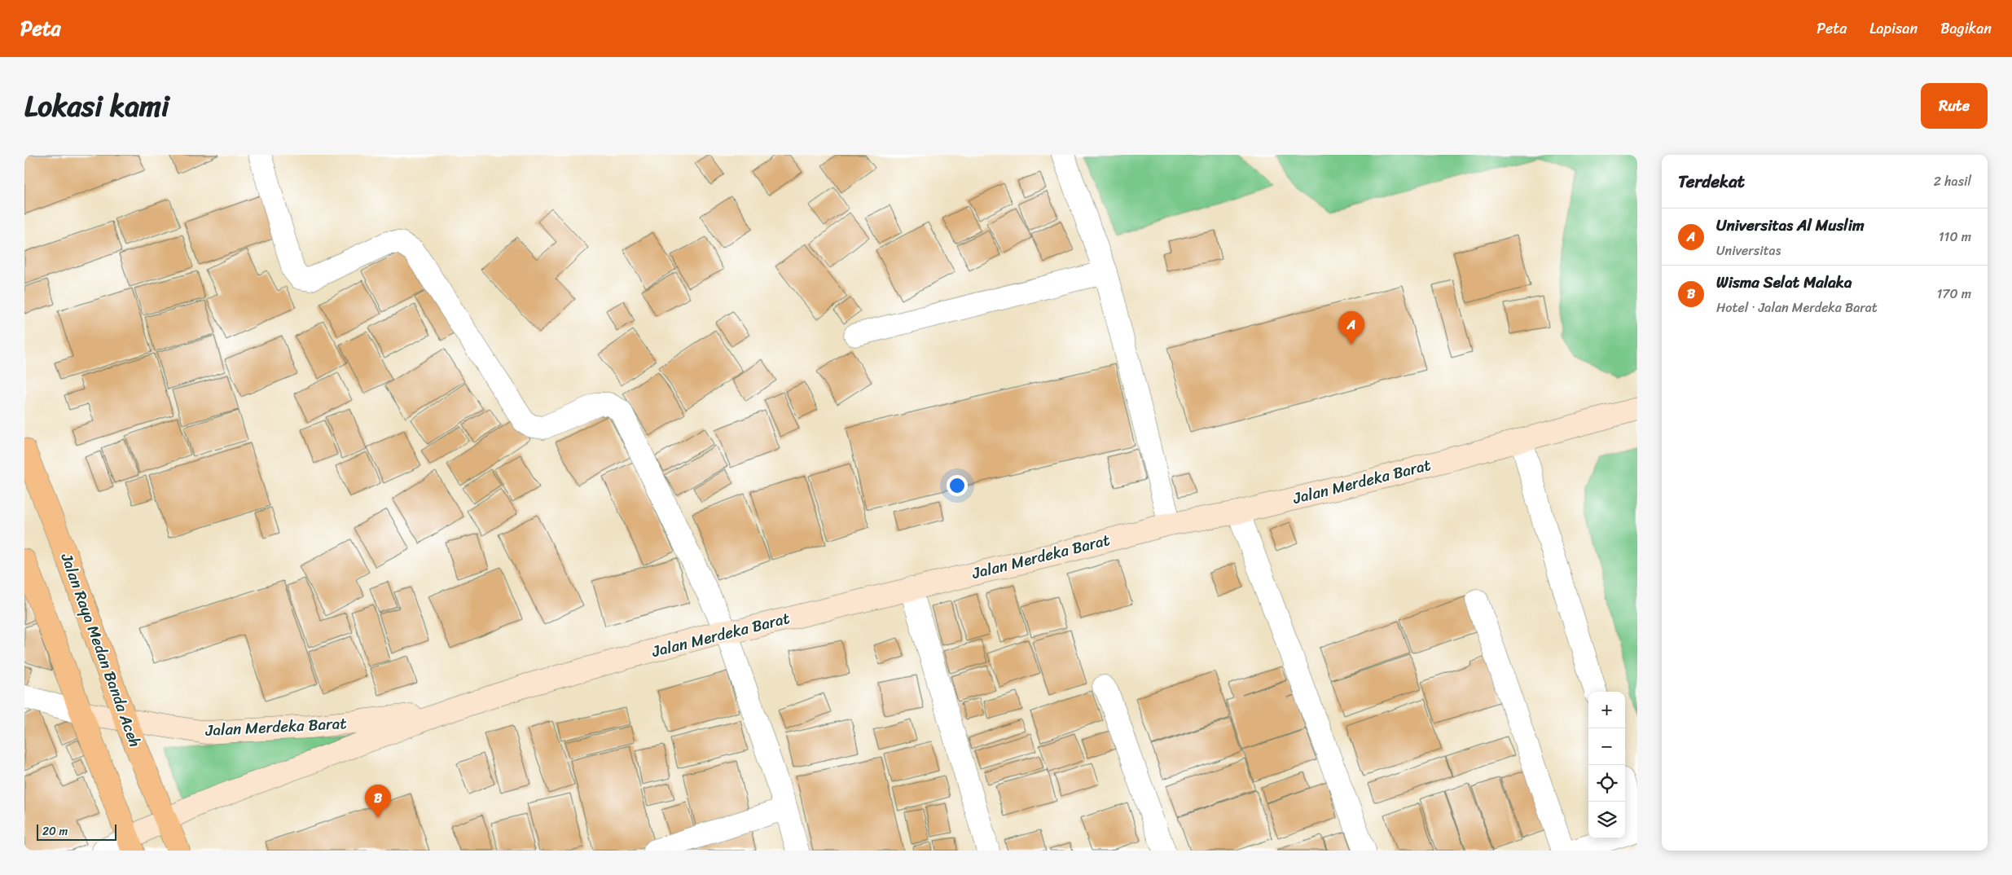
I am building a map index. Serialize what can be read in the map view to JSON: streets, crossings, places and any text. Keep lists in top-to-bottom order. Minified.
{"streets":{"highway":["Jalan Raya Medan Banda Aceh"],"main road":["Jalan Merdeka Barat"]},"crossings":[["Jalan Merdeka Barat","Jalan Raya Medan Banda Aceh"]],"scale_bar":"20 m","page":{"header":"Peta","nav":["Peta","Lapisan","Bagikan"],"title":"Lokasi kami","buttons":"Rute","heading":["Terdekat","2 hasil"],"list":[{"mark":"A","name":"Universitas Al Muslim","note":"Universitas","value":"110 m"},{"mark":"B","name":"Wisma Selat Malaka","note":"Hotel · Jalan Merdeka Barat","value":"170 m"}],"pins":["A","B"],"map_buttons":["+","−"],"scale":"20 m"}}
